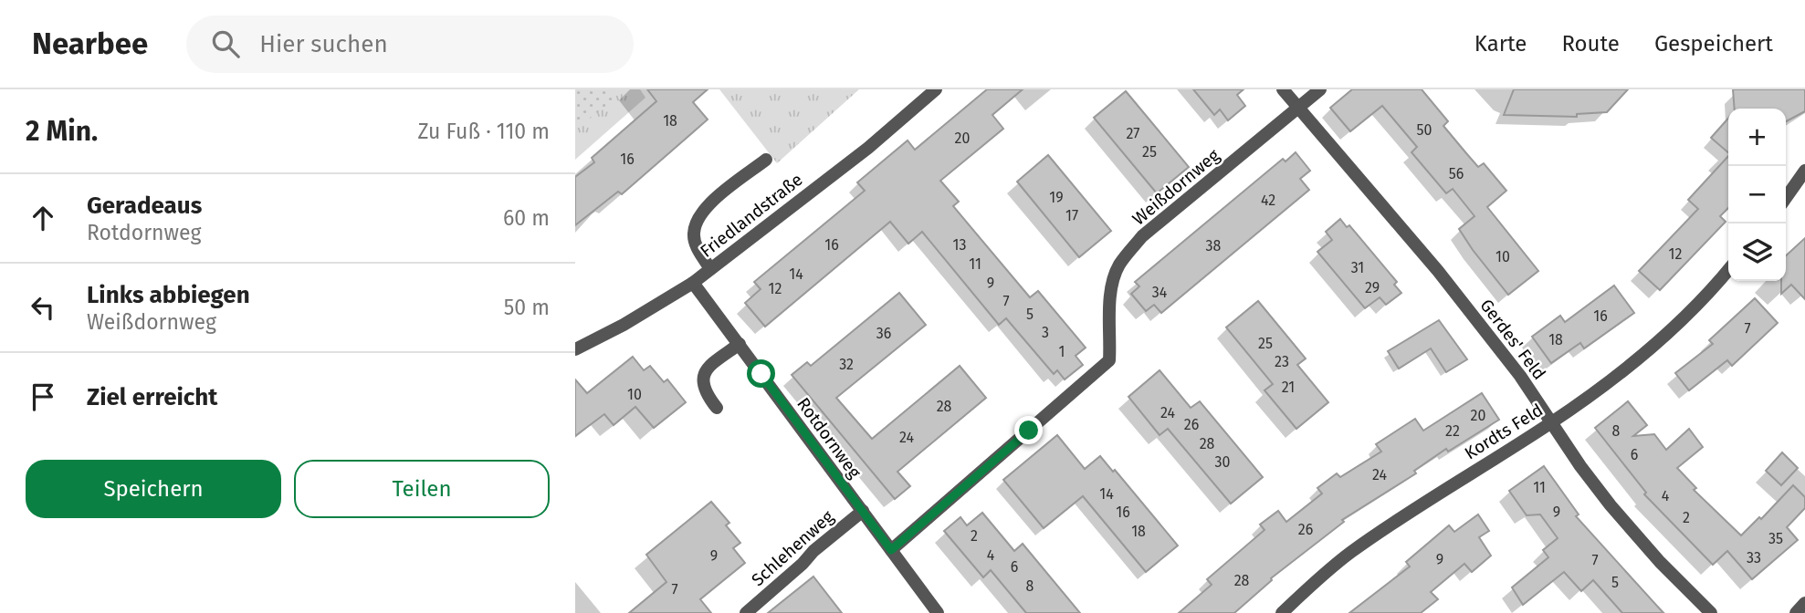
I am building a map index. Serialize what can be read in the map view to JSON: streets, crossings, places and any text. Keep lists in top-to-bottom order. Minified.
{"streets":{"street":["Weißdornweg","Friedlandstraße","Gerdes' Feld","Kordts Feld","Rotdornweg","Schlehenweg"]},"crossings":[["Weißdornweg","Gerdes' Feld"],["Weißdornweg","Rotdornweg"],["Friedlandstraße","Rotdornweg"],["Gerdes' Feld","Kordts Feld"],["Rotdornweg","Schlehenweg"]],"house_numbers":["18","50","27","20","25","16","56","19","42","17","16","13","38","12","10","11","31","14","9","29","12","34","7","5","16","7","3","36","18","25","1","23","32","21","10","28","24","20","26","22","8","24","28","6","30","24","11","14","4","16","9","2","26","18","2","35","4","9","33","9","7","6","28","5","8","7"],"page":{"header":"Nearbee","search":"Hier suchen","nav":["Karte","Route","Gespeichert"],"heading":["2 Min.","Zu Fuß · 110 m"],"map_buttons":["+","−"],"list":[["Geradeaus","Rotdornweg","60 m"],["Links abbiegen","Weißdornweg","50 m"],"Ziel erreicht"],"buttons":["Speichern","Teilen"]}}
